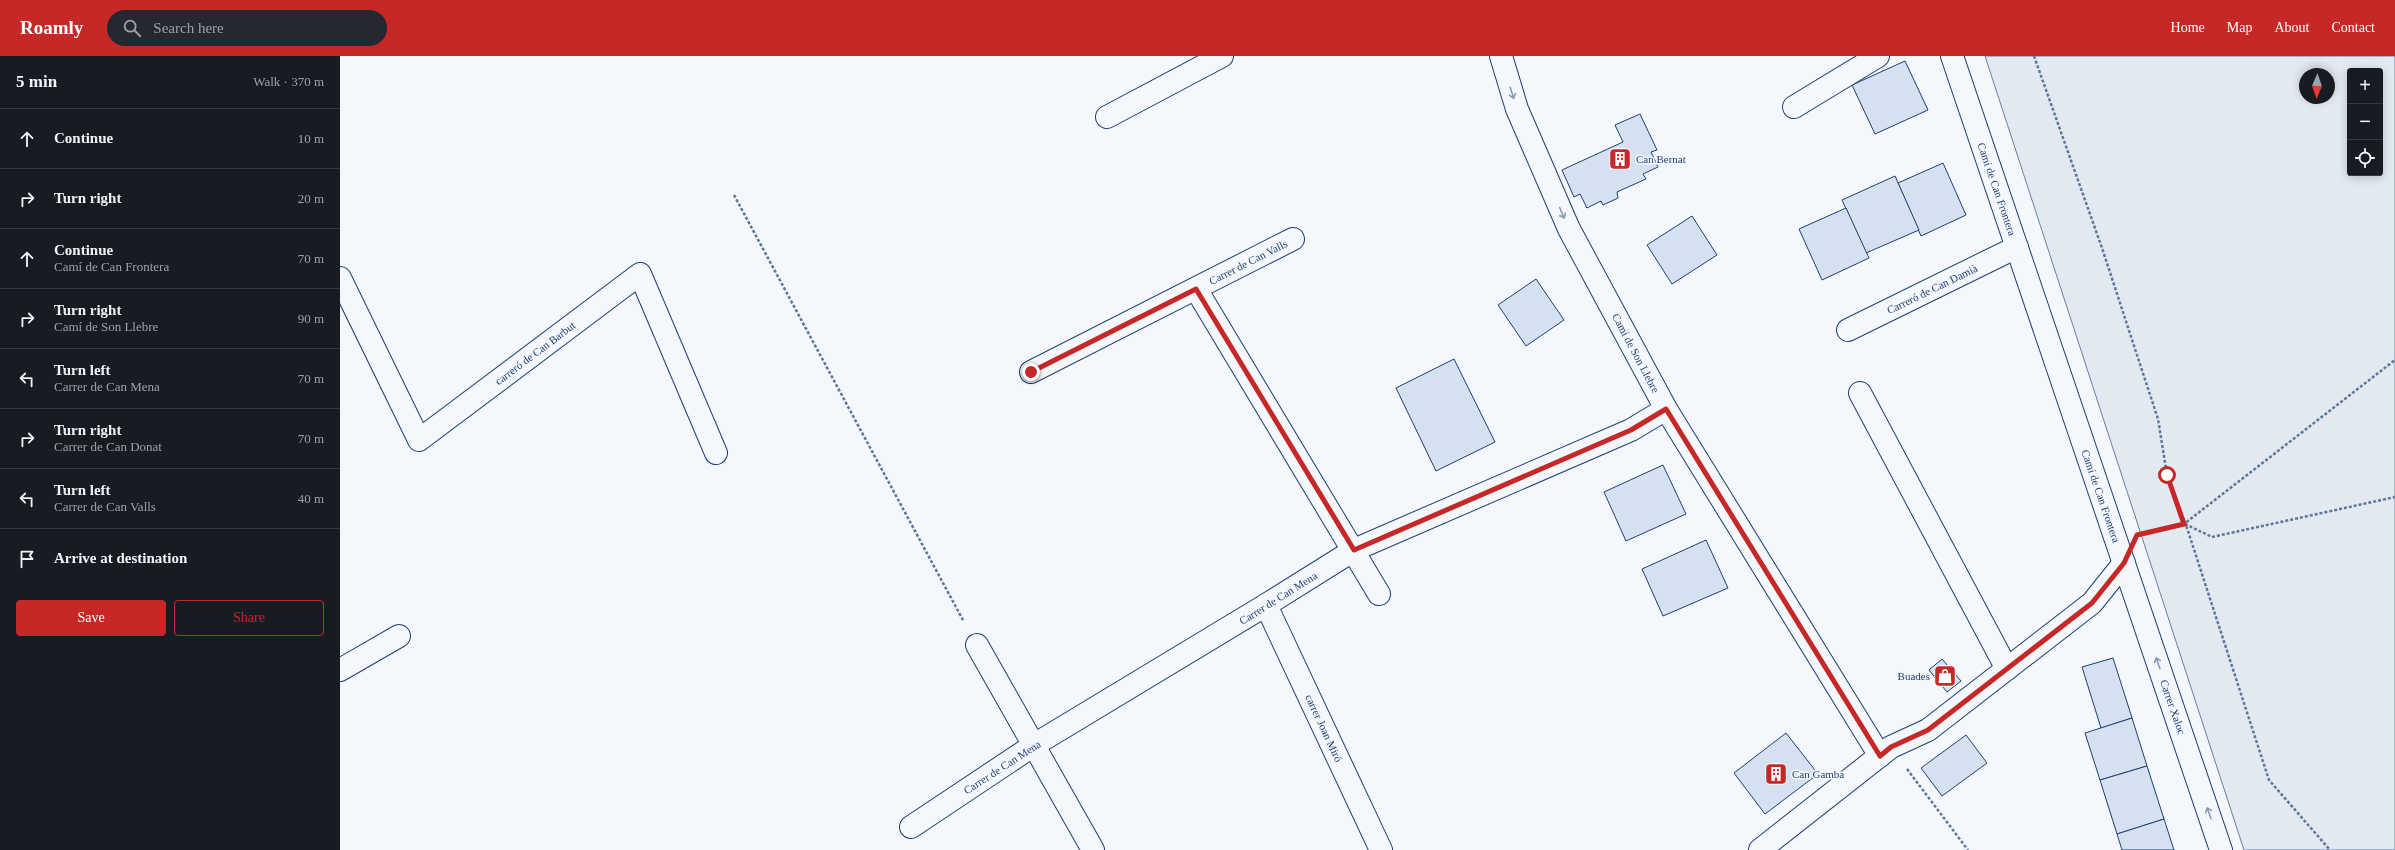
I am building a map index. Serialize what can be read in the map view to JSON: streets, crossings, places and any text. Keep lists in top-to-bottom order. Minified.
{"streets":{"street":["Camí de Can Frontera","Carrer de Can Valls","Carreró de Can Damià","carreró de Can Barbut","Camí de Son Llebre","Carrer de Can Mena","Carrer Xaloc","carrer Joan Miró"]},"crossings":[["Camí de Can Frontera","Carreró de Can Damià"],["Camí de Can Frontera","Carrer Xaloc"],["Camí de Son Llebre","Carrer de Can Mena"],["Carrer de Can Mena","carrer Joan Miró"]],"one_way":["Camí de Son Llebre","Carrer Xaloc"],"places":{"building":["Can Bernat","Can Gamba"],"shop":["Buades"]},"north":"bottom","page":{"header":"Roamly","search":"Search here","nav":["Home","Map","About","Contact"],"heading":["5 min","Walk · 370 m"],"map_buttons":["+","−"],"list":[["Continue","10 m"],["Turn right","20 m"],["Continue","Camí de Can Frontera","70 m"],["Turn right","Camí de Son Llebre","90 m"],["Turn left","Carrer de Can Mena","70 m"],["Turn right","Carrer de Can Donat","70 m"],["Turn left","Carrer de Can Valls","40 m"],"Arrive at destination"],"buttons":["Save","Share"]}}
